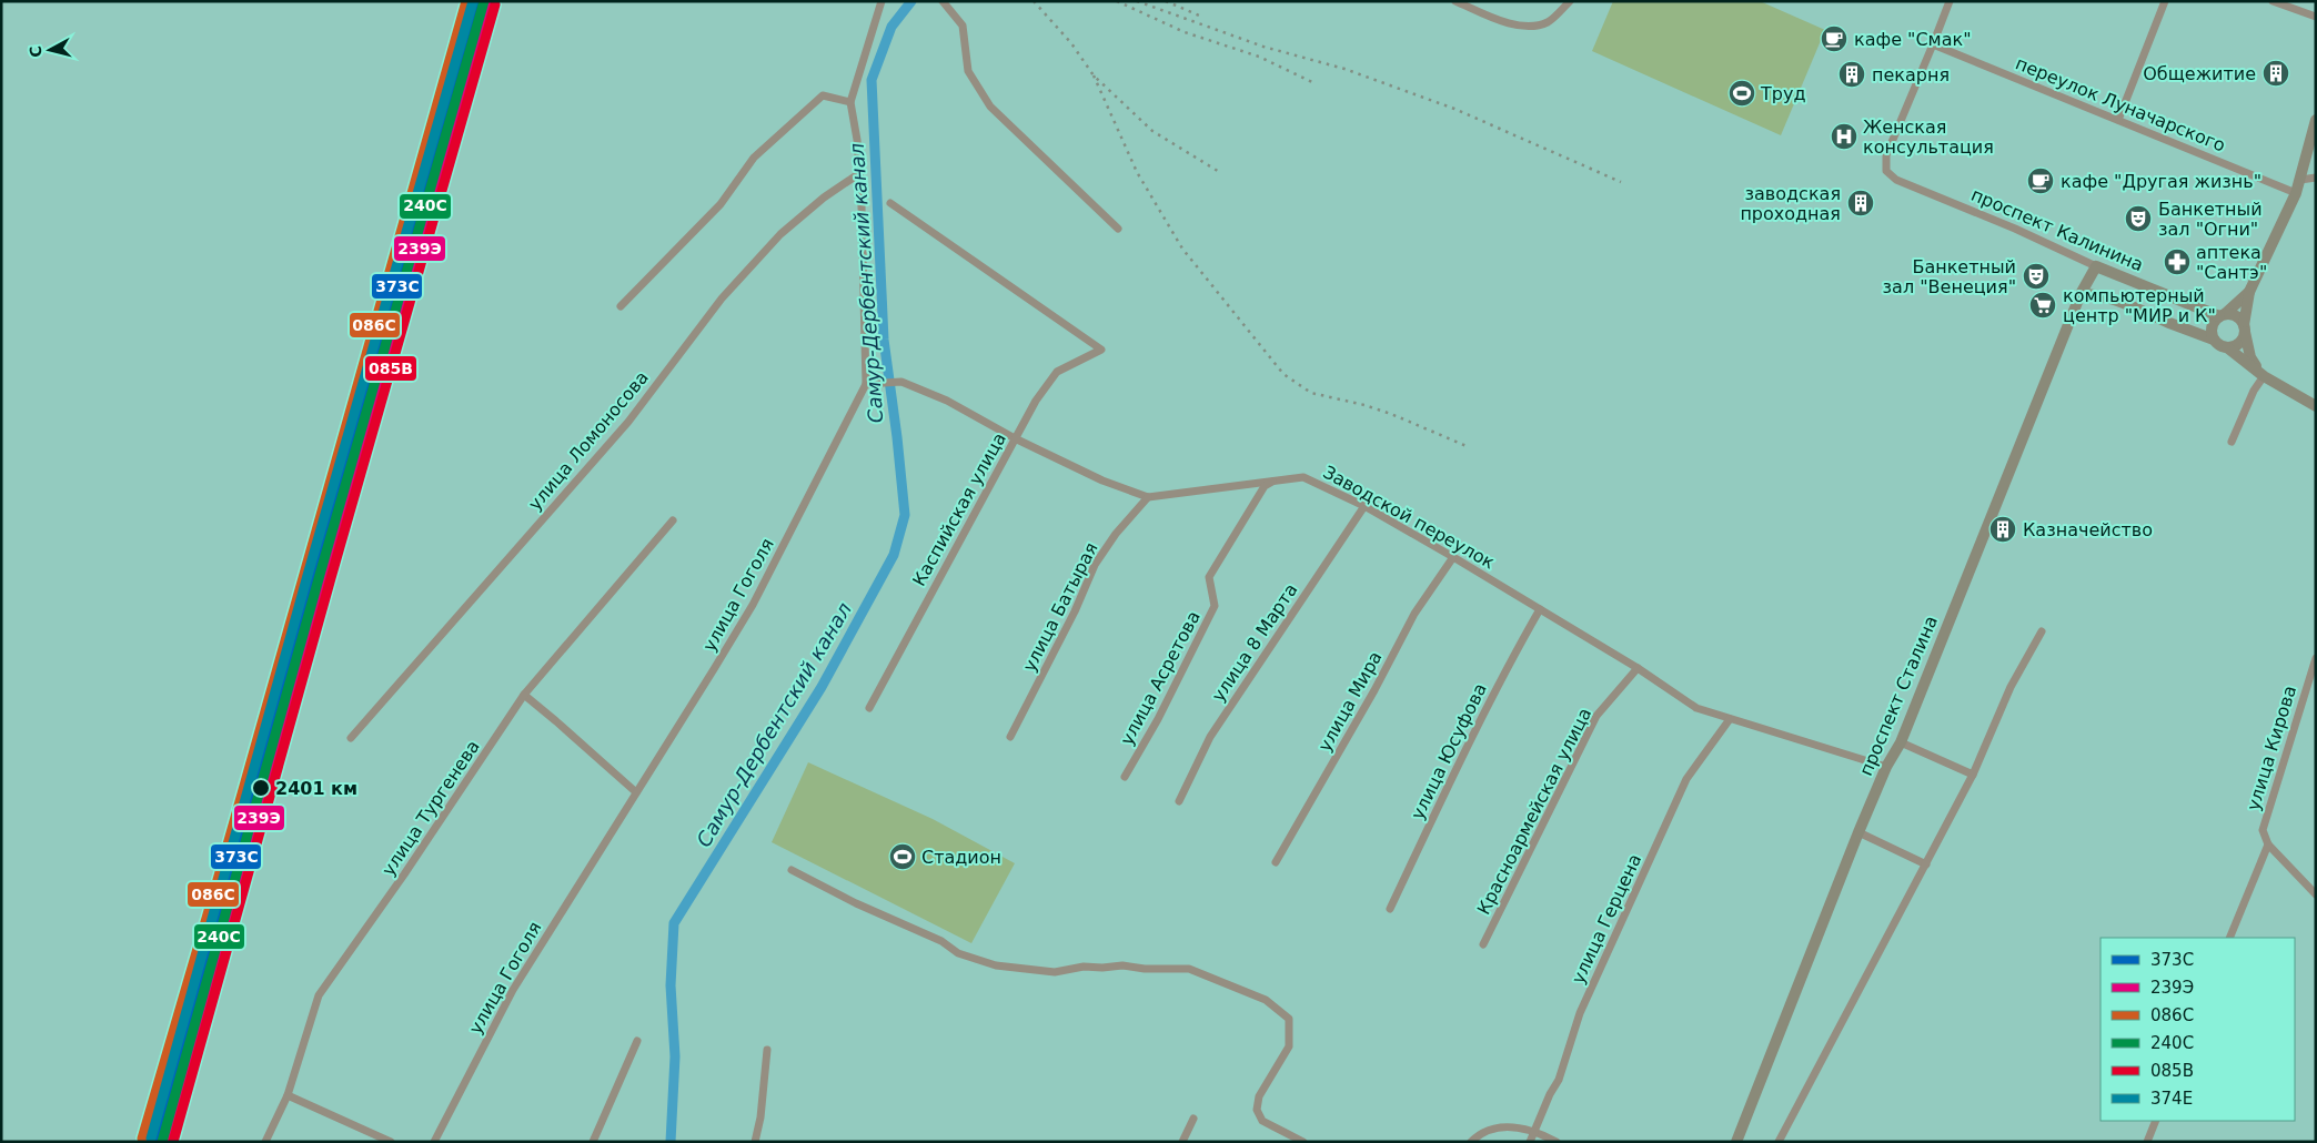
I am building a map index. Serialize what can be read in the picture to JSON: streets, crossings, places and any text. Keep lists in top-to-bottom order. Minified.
{"streets":{"street":["переулок Луначарского","проспект Калинина","улица Ломоносова","Каспийская улица","Заводской переулок","улица Гоголя","улица Батырая","улица 8 Марта","улица Асретова","проспект Сталина","улица Мира","улица Кирова","улица Юсуфова","улица Тургенева","Красноармейская улица","улица Герцена"]},"crossings":[["переулок Луначарского","проспект Калинина"],["проспект Калинина","проспект Сталина"],["улица Ломоносова","улица Гоголя"],["Каспийская улица","Заводской переулок"],["Заводской переулок","улица Гоголя"],["Заводской переулок","улица Батырая"],["Заводской переулок","улица 8 Марта"],["Заводской переулок","улица Асретова"],["Заводской переулок","проспект Сталина"],["Заводской переулок","улица Мира"],["Заводской переулок","улица Юсуфова"],["Заводской переулок","Красноармейская улица"],["Заводской переулок","улица Герцена"]],"water":["Самур-Дербентский канал"],"places":{"cafe":["кафе \"Смак\"","кафе \"Другая жизнь\""],"building":["Общежитие","пекарня","заводская проходная","Казначейство"],"sports":["Труд","Стадион"],"hospital":["Женская консультация"],"theatre":["Банкетный зал \"Огни\"","Банкетный зал \"Венеция\""],"pharmacy":["аптека \"Сантэ\""],"supermarket":["компьютерный центр \"МИР и К\""],"other":["2401 км"]},"lines":["transit line 373C","transit line 086С","transit line 240С","transit line 374Е","transit line 239Э","transit line 085В"],"legend":["373C","239Э","086С","240С","085В","374Е"],"north":"left"}
